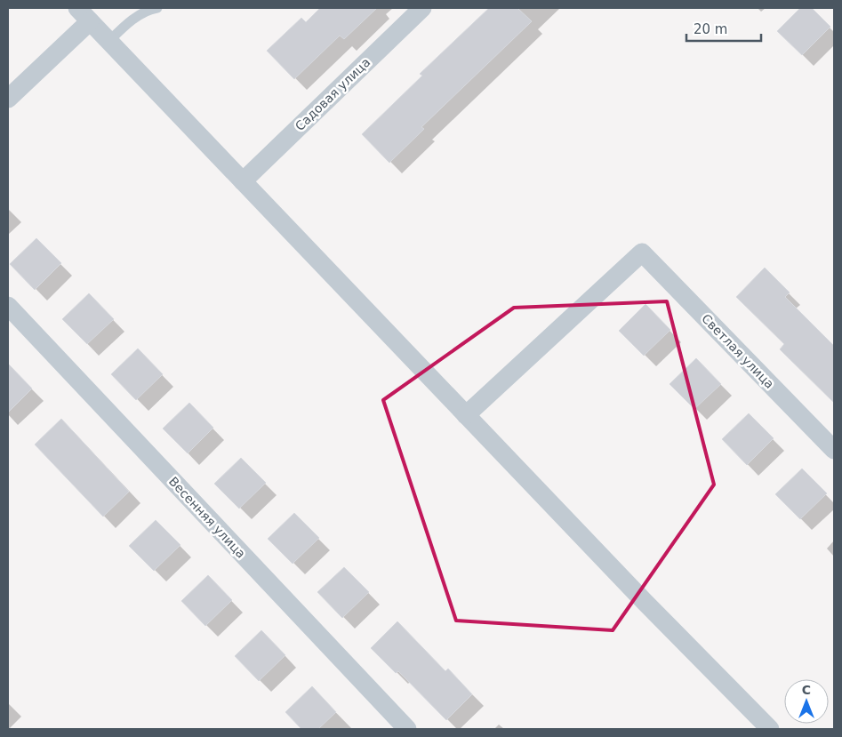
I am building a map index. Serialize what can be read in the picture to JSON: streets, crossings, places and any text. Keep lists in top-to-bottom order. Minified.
{"streets":{"street":["Садовая улица","Светлая улица","Весенняя улица"]},"scale_bar":"20 m","north":"top"}
